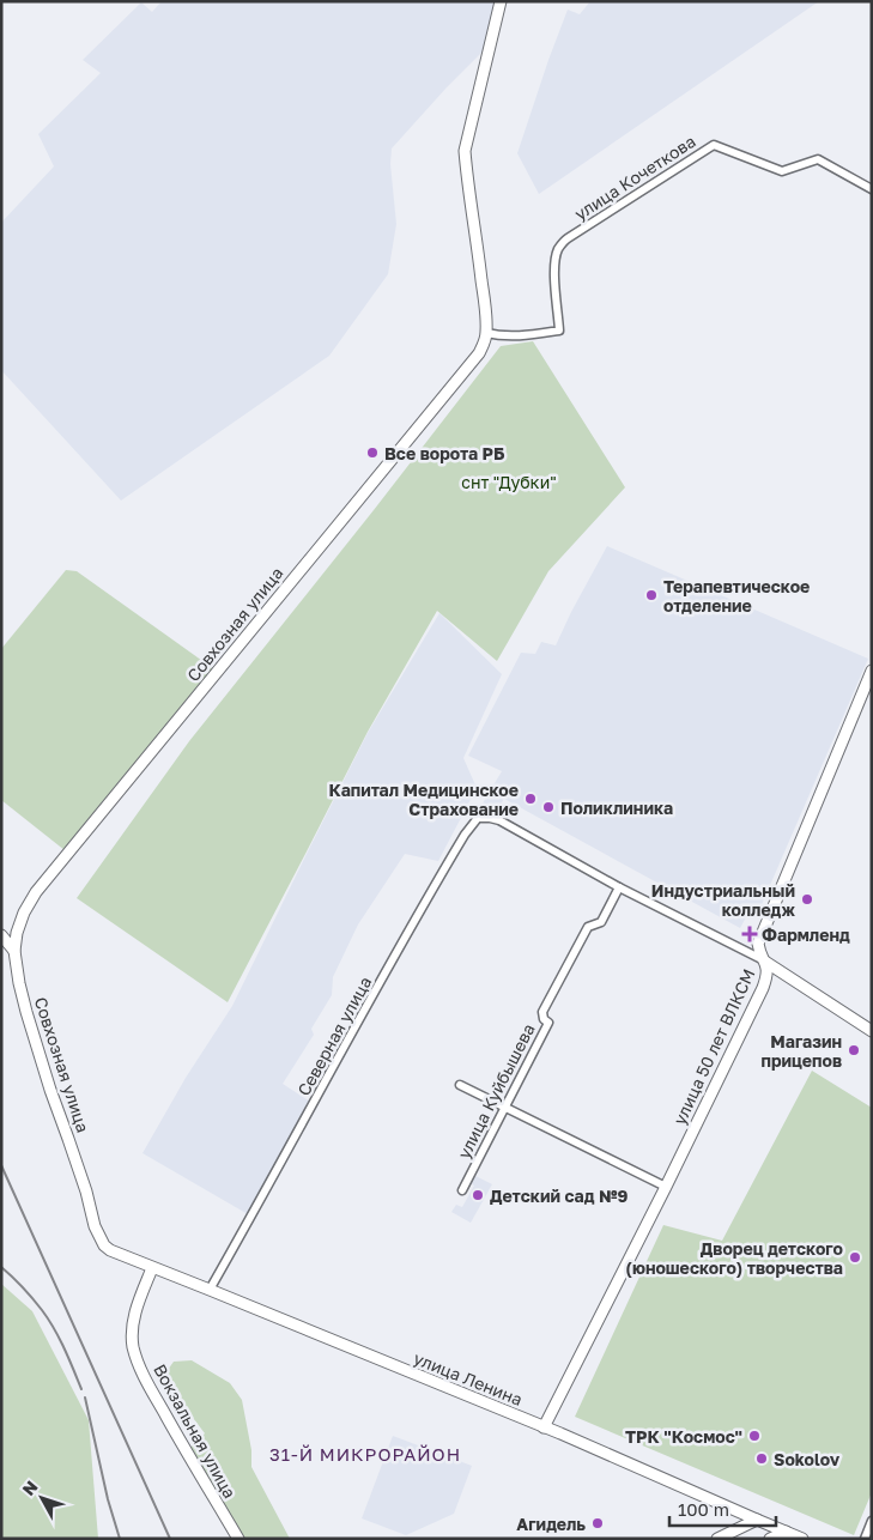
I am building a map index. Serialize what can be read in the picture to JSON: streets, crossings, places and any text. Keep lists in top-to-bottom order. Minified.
{"streets":{"street":["улица Кочеткова","Совхозная улица","Северная улица","улица 50 лет ВЛКСМ","улица Куйбышева","улица Ленина","Вокзальная улица"]},"crossings":[["улица Кочеткова","Совхозная улица"],["Совхозная улица","улица Ленина"],["Северная улица","улица Куйбышева"],["Северная улица","улица Ленина"],["улица 50 лет ВЛКСМ","улица Ленина"],["улица Ленина","Вокзальная улица"]],"districts":["31-Й МИКРОРАЙОН"],"parks":["снт \"Дубки\""],"places":{"other":["Все ворота РБ","Терапевтическое отделение","Капитал Медицинское Страхование","Поликлиника","Индустриальный колледж","Магазин прицепов","Детский сад №9","Дворец детского (юношеского) творчества","ТРК \"Космос\"","Sokolov","Агидель"],"health":["Фармленд"]},"scale_bar":"100 m","north":"top left"}
